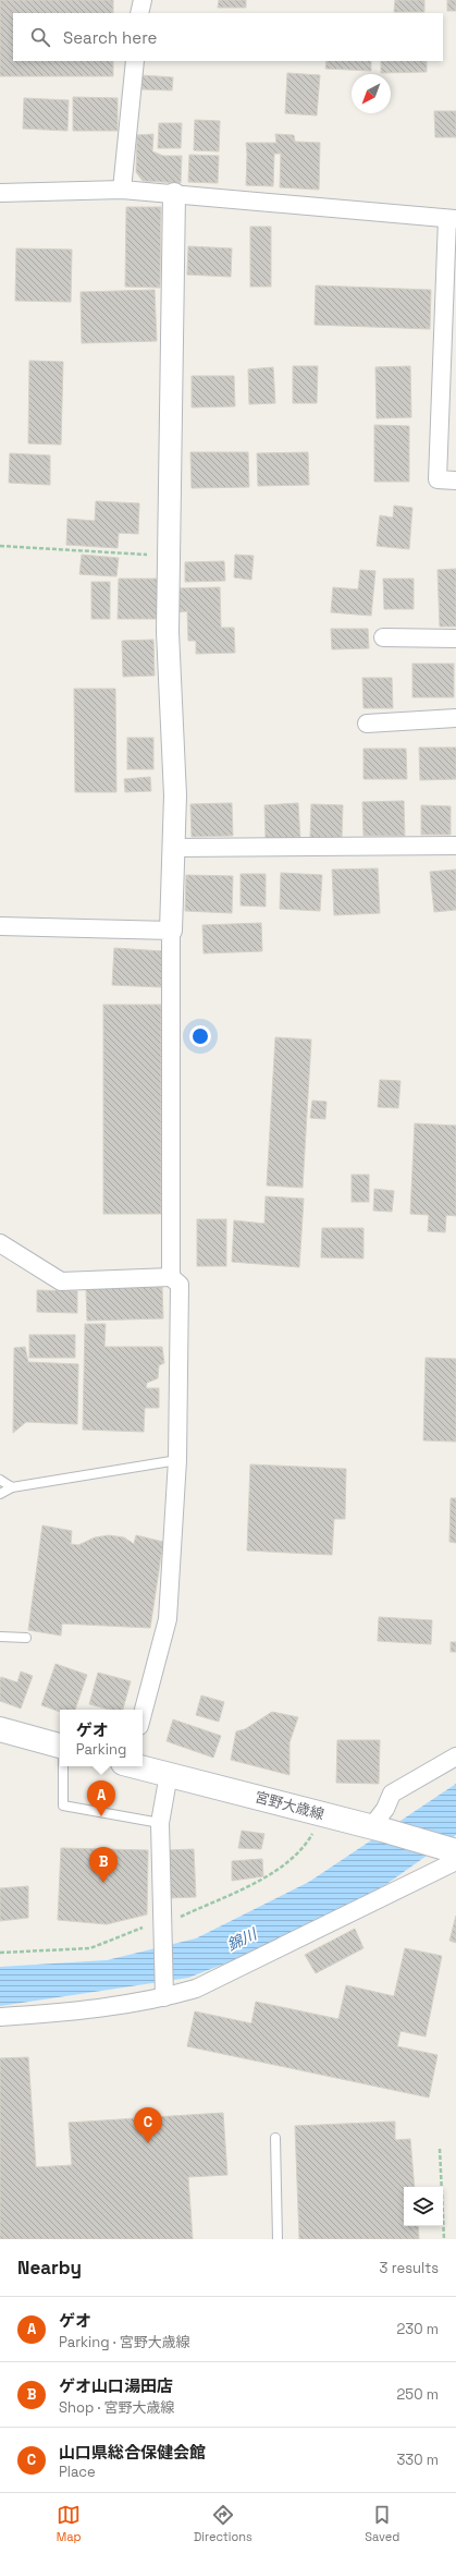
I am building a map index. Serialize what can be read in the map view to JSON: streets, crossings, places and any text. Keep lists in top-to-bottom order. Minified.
{"streets":{"main road":["宮野大歳線"]},"water":["錦川"],"north":"bottom left","page":{"search":"Search here","popup":["ゲオ","Parking"],"pins":["A","B","C"],"heading":["Nearby","3 results"],"list":[{"mark":"A","name":"ゲオ","note":"Parking · 宮野大歳線","value":"230 m"},{"mark":"B","name":"ゲオ山口湯田店","note":"Shop · 宮野大歳線","value":"250 m"},{"mark":"C","name":"山口県総合保健会館","note":"Place","value":"330 m"}],"nav":["Map","Directions","Saved"]}}
